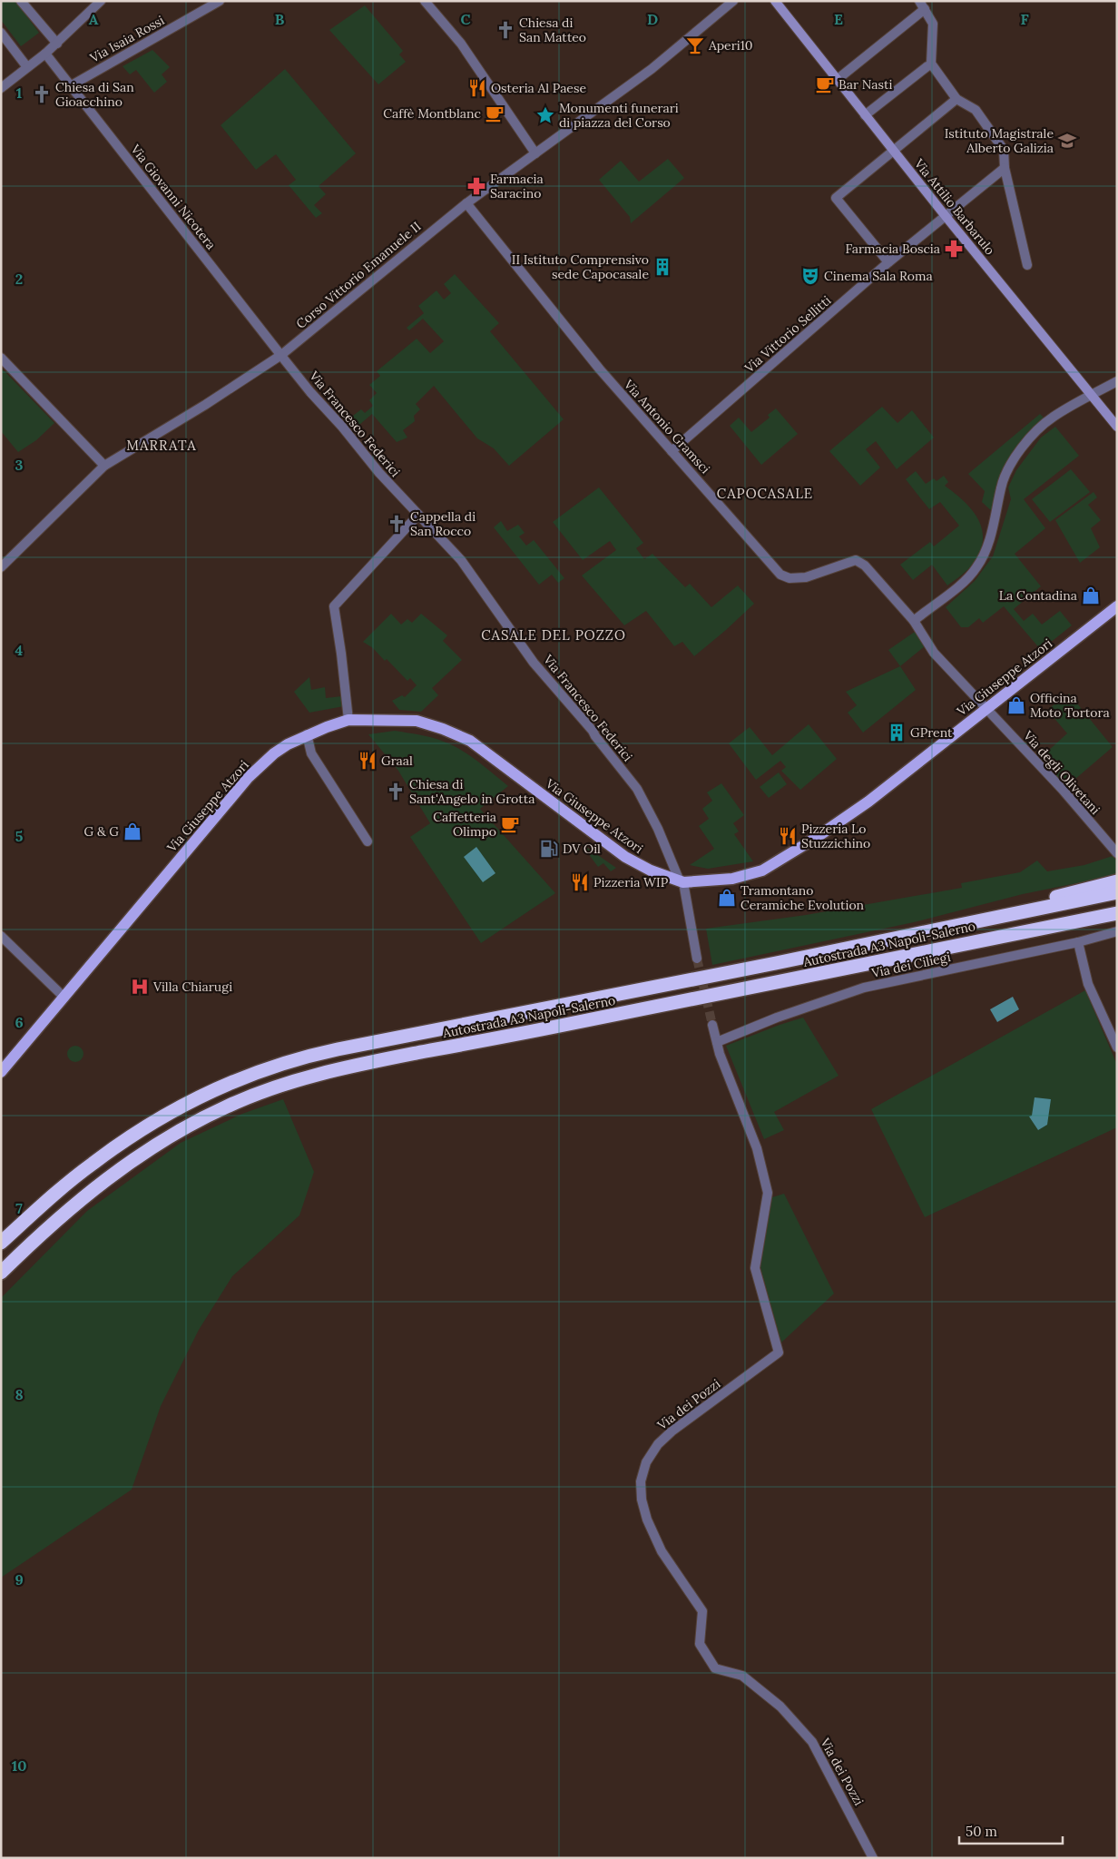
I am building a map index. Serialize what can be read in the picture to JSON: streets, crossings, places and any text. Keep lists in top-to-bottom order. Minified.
{"streets":{"highway":["Autostrada A3 Napoli-Salerno"],"main road":["Via Giuseppe Atzori"],"street":["Via Isaia Rossi","Via Giovanni Nicotera","Via Attilio Barbarulo","Corso Vittorio Emanuele II","Via Vittorio Sellitti","Via Francesco Federici","Via Antonio Gramsci","Via degli Olivetani","Via dei Ciliegi","Via dei Pozzi"]},"crossings":[["Via Isaia Rossi","Via Giovanni Nicotera"],["Via Giovanni Nicotera","Corso Vittorio Emanuele II"],["Via Giovanni Nicotera","Via Francesco Federici"],["Via Attilio Barbarulo","Via Vittorio Sellitti"],["Corso Vittorio Emanuele II","Via Francesco Federici"],["Corso Vittorio Emanuele II","Via Antonio Gramsci"],["Via Vittorio Sellitti","Via Antonio Gramsci"],["Via Francesco Federici","Via Giuseppe Atzori"],["Via Antonio Gramsci","Via Giuseppe Atzori"],["Via Antonio Gramsci","Via degli Olivetani"],["Via Giuseppe Atzori","Via degli Olivetani"],["Via dei Ciliegi","Via dei Pozzi"]],"districts":["MARRATA","CAPOCASALE","CASALE DEL POZZO"],"places":{"church":["Chiesa di San Matteo","Chiesa di San Gioacchino","Cappella di San Rocco","Chiesa di Sant'Angelo in Grotta"],"bar":["Aperi10"],"cafe":["Bar Nasti","Caffè Montblanc","Caffetteria Olimpo"],"restaurant":["Osteria Al Paese","Graal","Pizzeria Lo Stuzzichino","Pizzeria WIP"],"place":["Monumenti funerari di piazza del Corso"],"school or university":["Istituto Magistrale Alberto Galizia"],"pharmacy":["Farmacia Saracino","Farmacia Boscia"],"building":["II Istituto Comprensivo sede Capocasale","GPrent"],"theatre":["Cinema Sala Roma"],"shop":["La Contadina","Officina Moto Tortora","G & G","Tramontano Ceramiche Evolution"],"fuel station":["DV Oil"],"hospital":["Villa Chiarugi"]},"scale_bar":"50 m","grid":{"columns":["A","B","C","D","E","F"],"rows":["1","2","3","4","5","6","7","8","9","10"]}}
